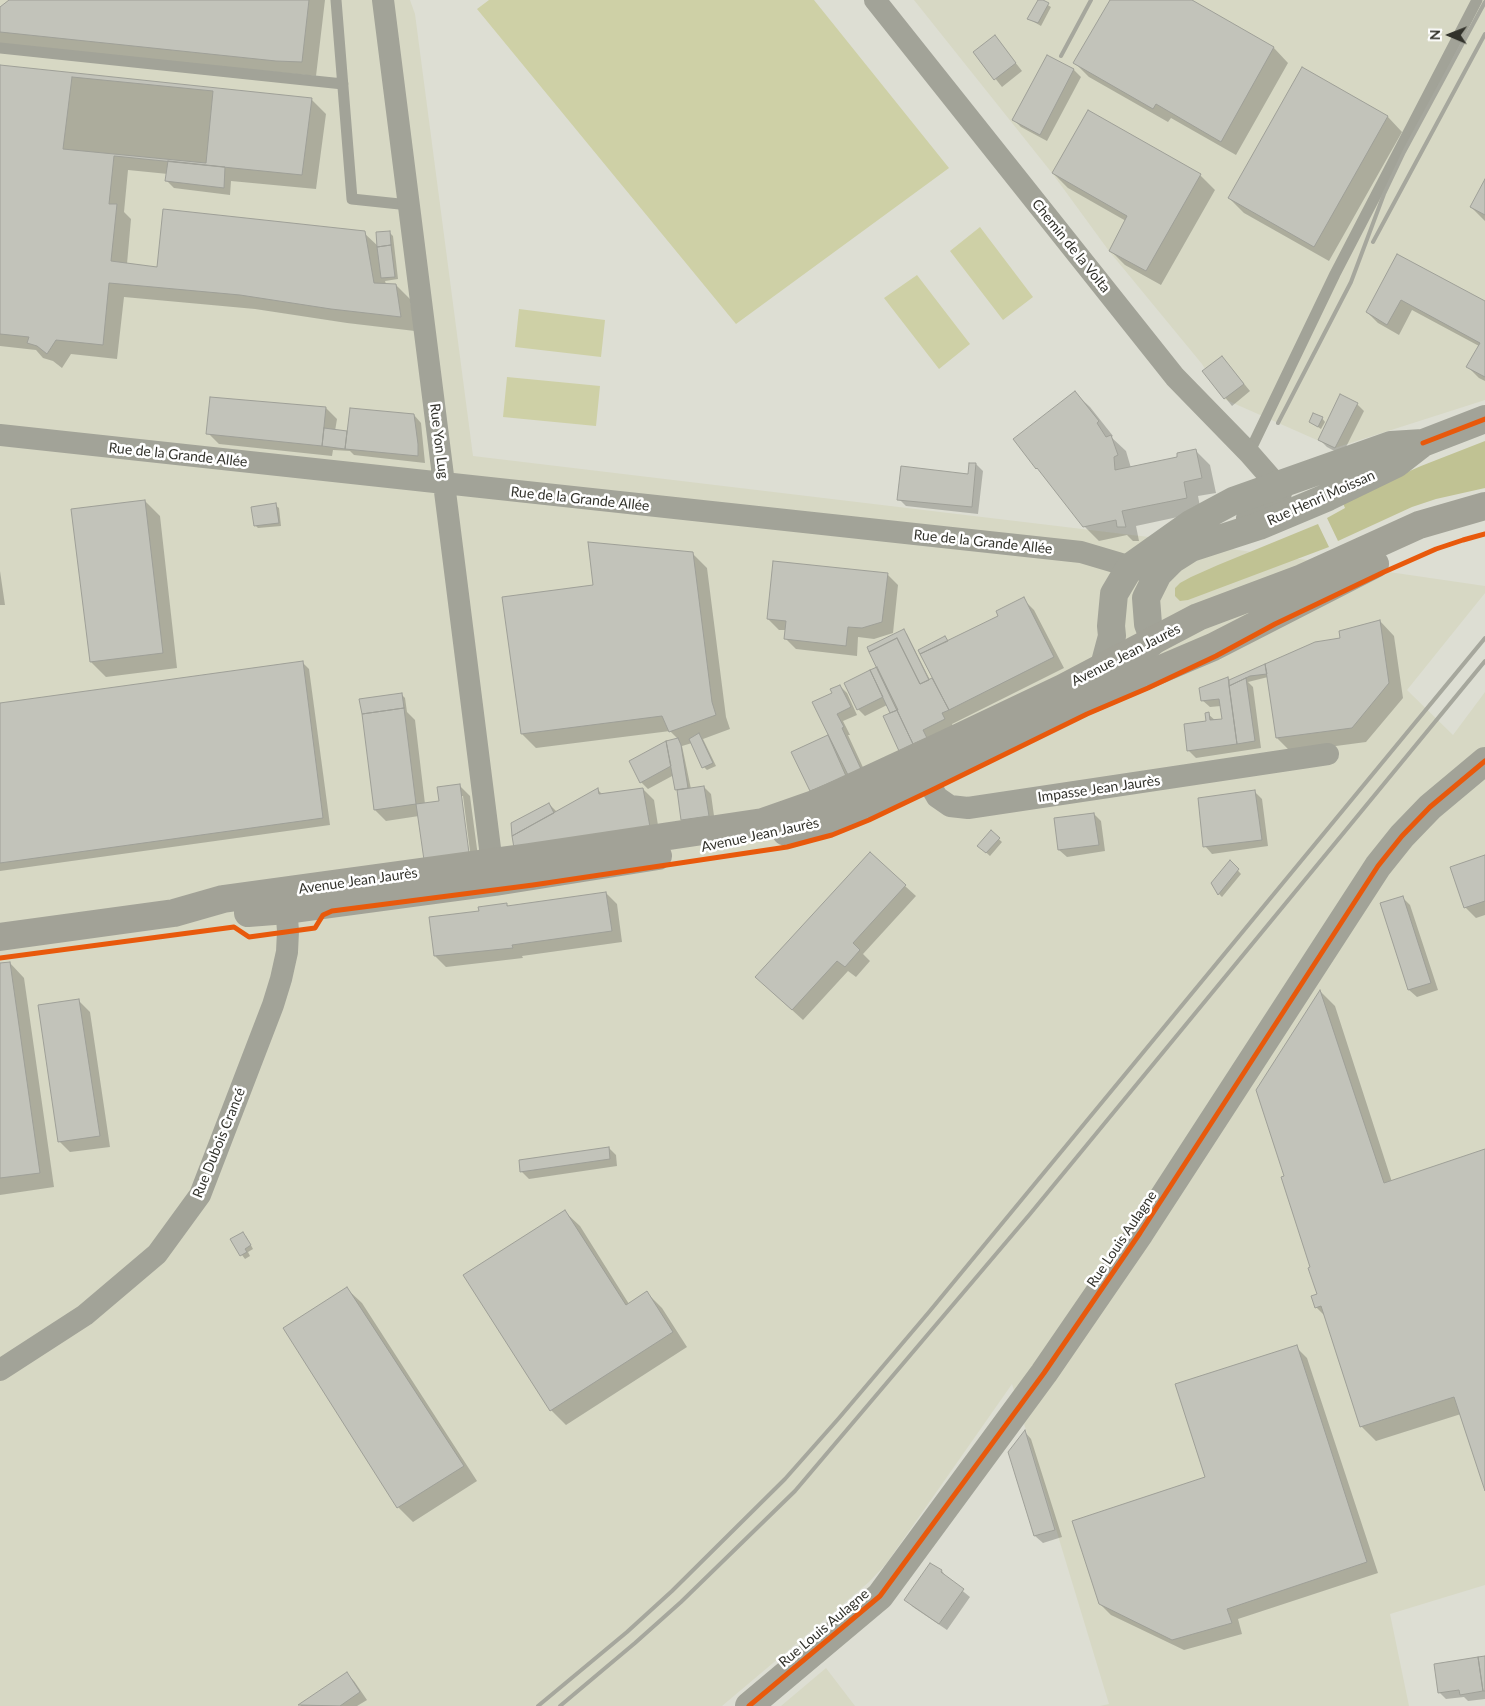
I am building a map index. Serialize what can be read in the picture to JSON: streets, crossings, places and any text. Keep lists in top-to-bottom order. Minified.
{"streets":{"main road":["Avenue Jean Jaurès"],"street":["Chemin de la Volta","Rue Yon Lug","Rue de la Grande Allée","Rue Henri Moissan","Impasse Jean Jaurès","Rue Dubois Crancé","Rue Louis Aulagne"]},"crossings":[["Chemin de la Volta","Rue Henri Moissan"],["Rue Yon Lug","Rue de la Grande Allée"],["Rue Yon Lug","Avenue Jean Jaurès"],["Rue de la Grande Allée","Rue Henri Moissan"],["Rue Henri Moissan","Avenue Jean Jaurès"],["Avenue Jean Jaurès","Impasse Jean Jaurès"],["Avenue Jean Jaurès","Rue Dubois Crancé"]],"north":"left"}
